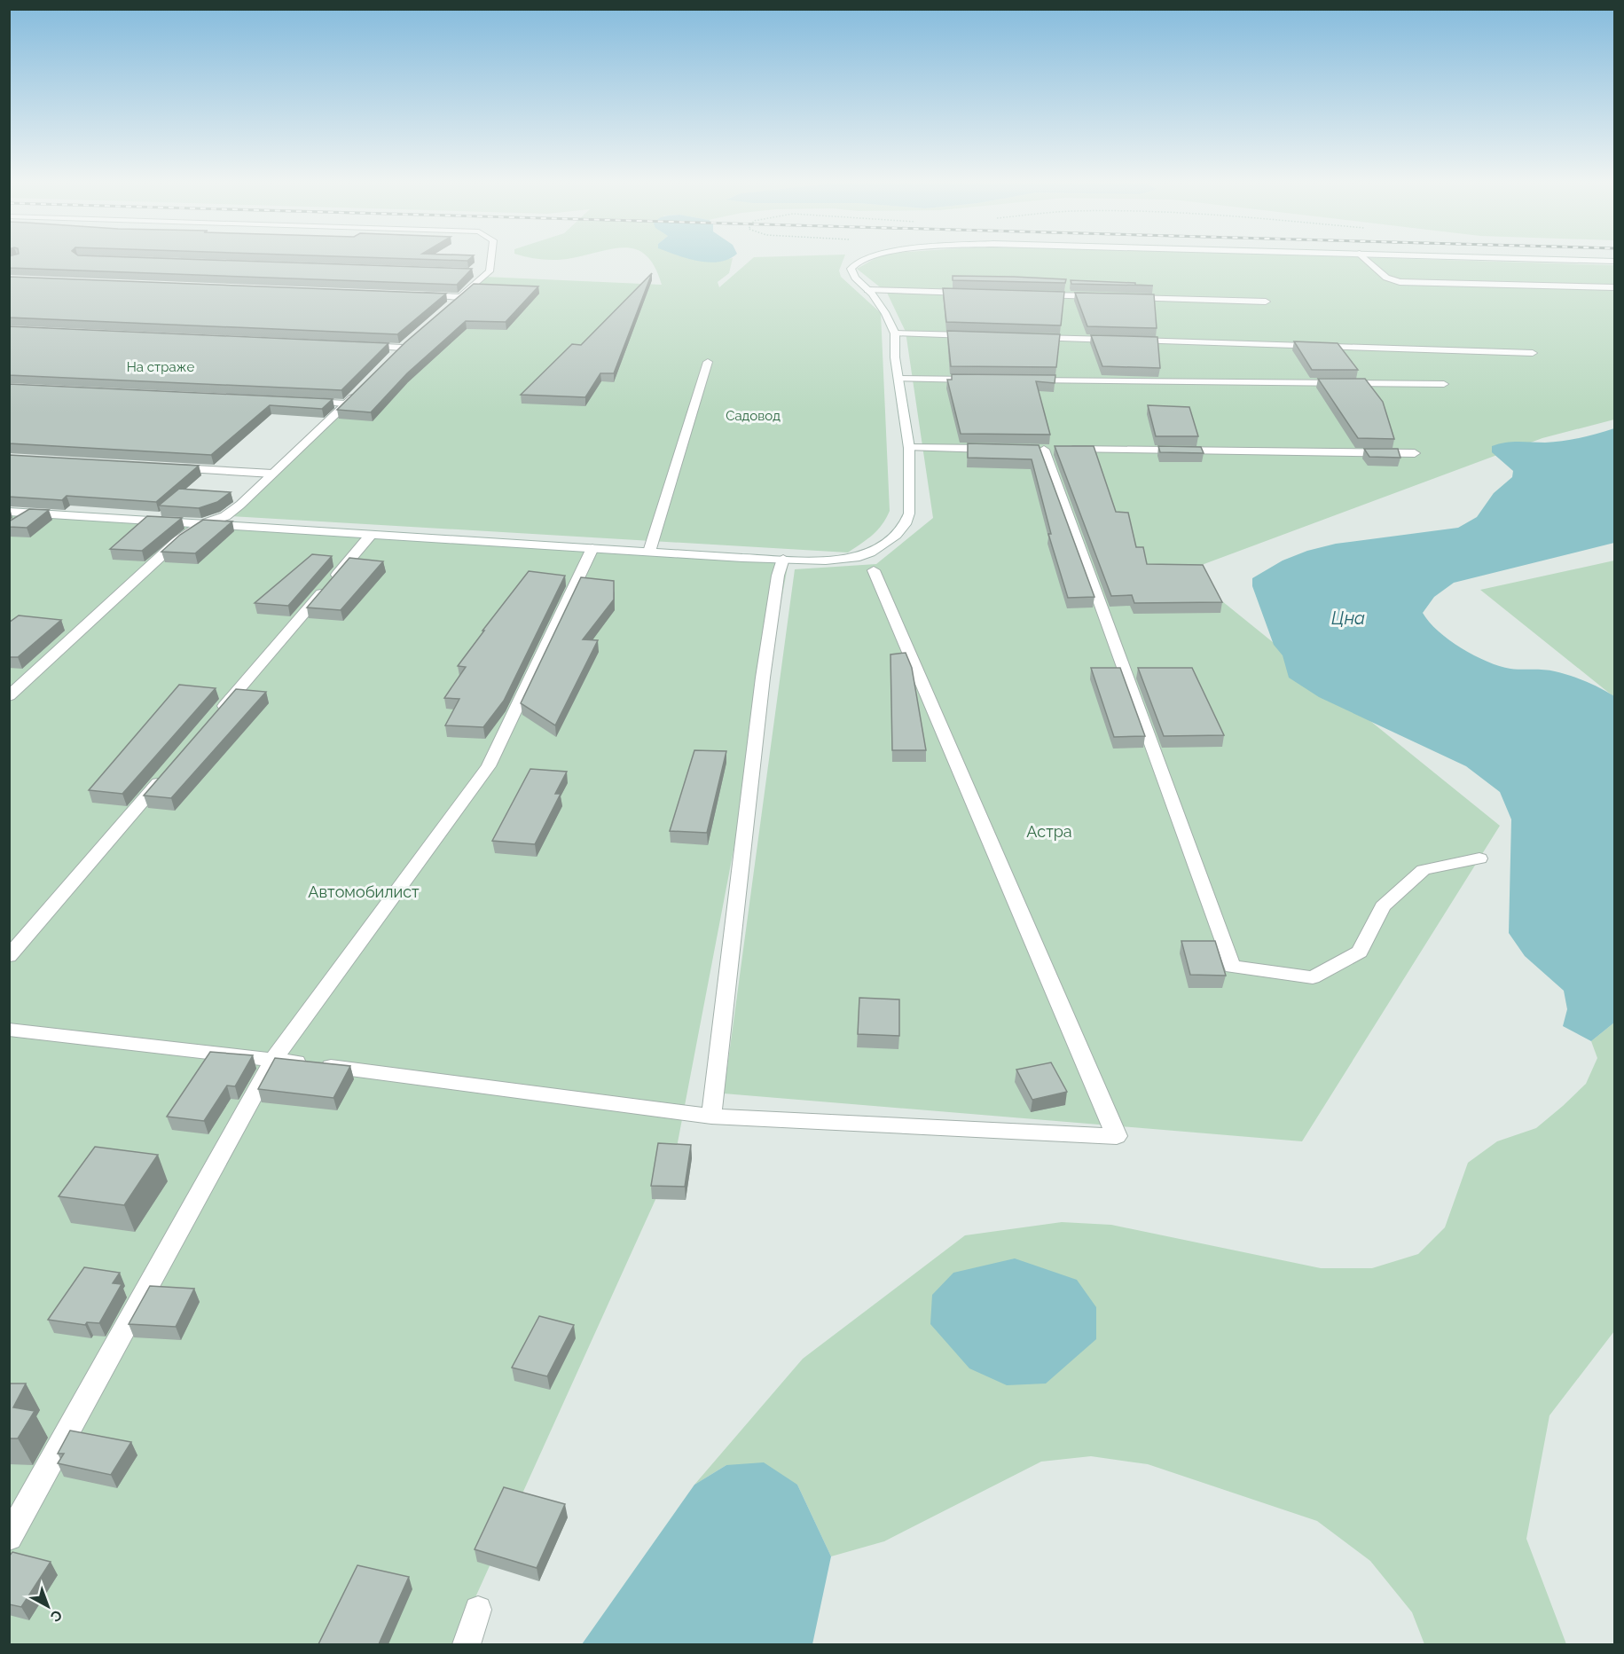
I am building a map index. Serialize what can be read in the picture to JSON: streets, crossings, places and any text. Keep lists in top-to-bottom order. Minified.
{"water":["Цна"],"parks":["На страже","Садовод","Астра","Автомобилист"],"north":"bottom right"}
